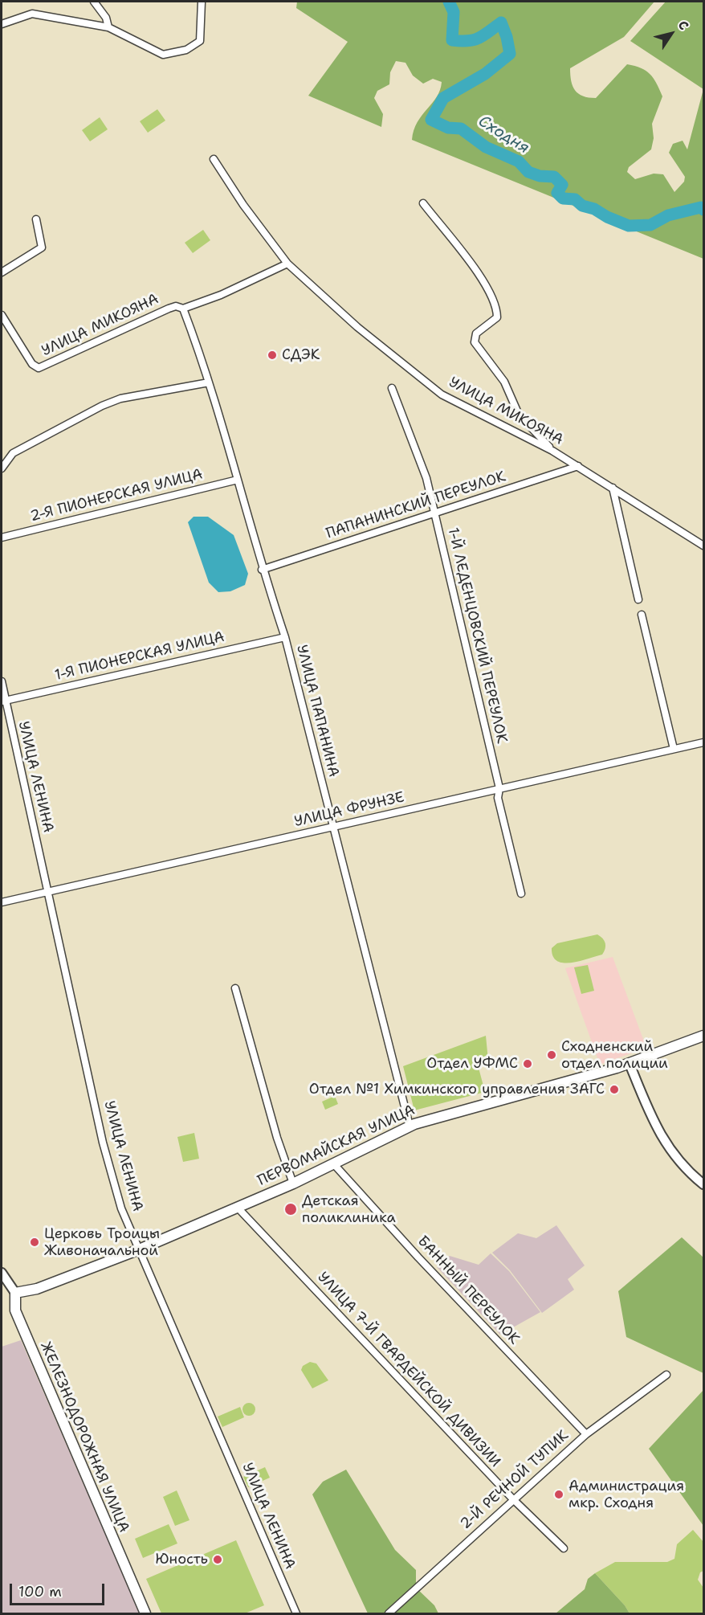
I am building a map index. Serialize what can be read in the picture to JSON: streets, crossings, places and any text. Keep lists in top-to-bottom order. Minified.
{"streets":{"main road":["ПЕРВОМАЙСКАЯ УЛИЦА","ЖЕЛЕЗНОДОРОЖНАЯ УЛИЦА"],"street":["УЛИЦА МИКОЯНА","2-Я ПИОНЕРСКАЯ УЛИЦА","ПАПАНИНСКИЙ ПЕРЕУЛОК","1-Й ЛЕДЕНЦОВСКИЙ ПЕРЕУЛОК","1-Я ПИОНЕРСКАЯ УЛИЦА","УЛИЦА ПАПАНИНА","УЛИЦА ЛЕНИНА","УЛИЦА ФРУНЗЕ","БАННЫЙ ПЕРЕУЛОК","УЛИЦА 7-Й ГВАРДЕЙСКОЙ ДИВИЗИИ","2-Й РЕЧНОЙ ТУПИК"]},"crossings":[["УЛИЦА МИКОЯНА","ПАПАНИНСКИЙ ПЕРЕУЛОК"],["УЛИЦА МИКОЯНА","УЛИЦА ПАПАНИНА"],["2-Я ПИОНЕРСКАЯ УЛИЦА","УЛИЦА ПАПАНИНА"],["ПАПАНИНСКИЙ ПЕРЕУЛОК","1-Й ЛЕДЕНЦОВСКИЙ ПЕРЕУЛОК"],["ПАПАНИНСКИЙ ПЕРЕУЛОК","УЛИЦА ПАПАНИНА"],["1-Й ЛЕДЕНЦОВСКИЙ ПЕРЕУЛОК","УЛИЦА ФРУНЗЕ"],["1-Я ПИОНЕРСКАЯ УЛИЦА","УЛИЦА ПАПАНИНА"],["1-Я ПИОНЕРСКАЯ УЛИЦА","УЛИЦА ЛЕНИНА"],["УЛИЦА ПАПАНИНА","УЛИЦА ФРУНЗЕ"],["УЛИЦА ПАПАНИНА","ПЕРВОМАЙСКАЯ УЛИЦА"],["УЛИЦА ЛЕНИНА","УЛИЦА ФРУНЗЕ"],["УЛИЦА ЛЕНИНА","ПЕРВОМАЙСКАЯ УЛИЦА"],["ПЕРВОМАЙСКАЯ УЛИЦА","БАННЫЙ ПЕРЕУЛОК"],["ПЕРВОМАЙСКАЯ УЛИЦА","УЛИЦА 7-Й ГВАРДЕЙСКОЙ ДИВИЗИИ"],["ПЕРВОМАЙСКАЯ УЛИЦА","ЖЕЛЕЗНОДОРОЖНАЯ УЛИЦА"],["БАННЫЙ ПЕРЕУЛОК","2-Й РЕЧНОЙ ТУПИК"],["УЛИЦА 7-Й ГВАРДЕЙСКОЙ ДИВИЗИИ","2-Й РЕЧНОЙ ТУПИК"]],"water":["Сходня"],"places":["СДЭК","Сходненский отдел полиции","Отдел УФМС","Отдел №1 Химкинского управления ЗАГС","Детская поликлиника","Церковь Троицы Живоначальной","Администрация мкр. Сходня","Юность"],"scale_bar":"100 m","north":"top right"}
